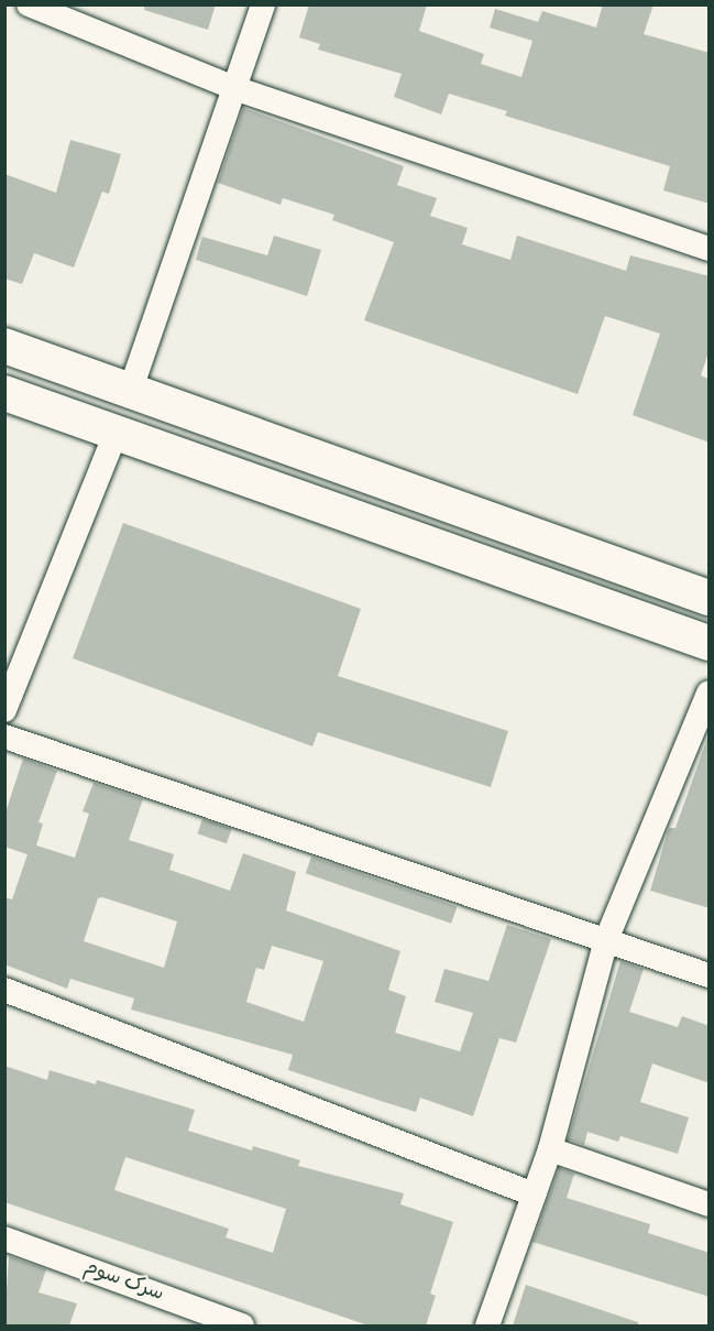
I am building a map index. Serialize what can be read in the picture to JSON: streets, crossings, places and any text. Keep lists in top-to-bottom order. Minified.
{"streets":{"street":["سرک سوم"]}}
